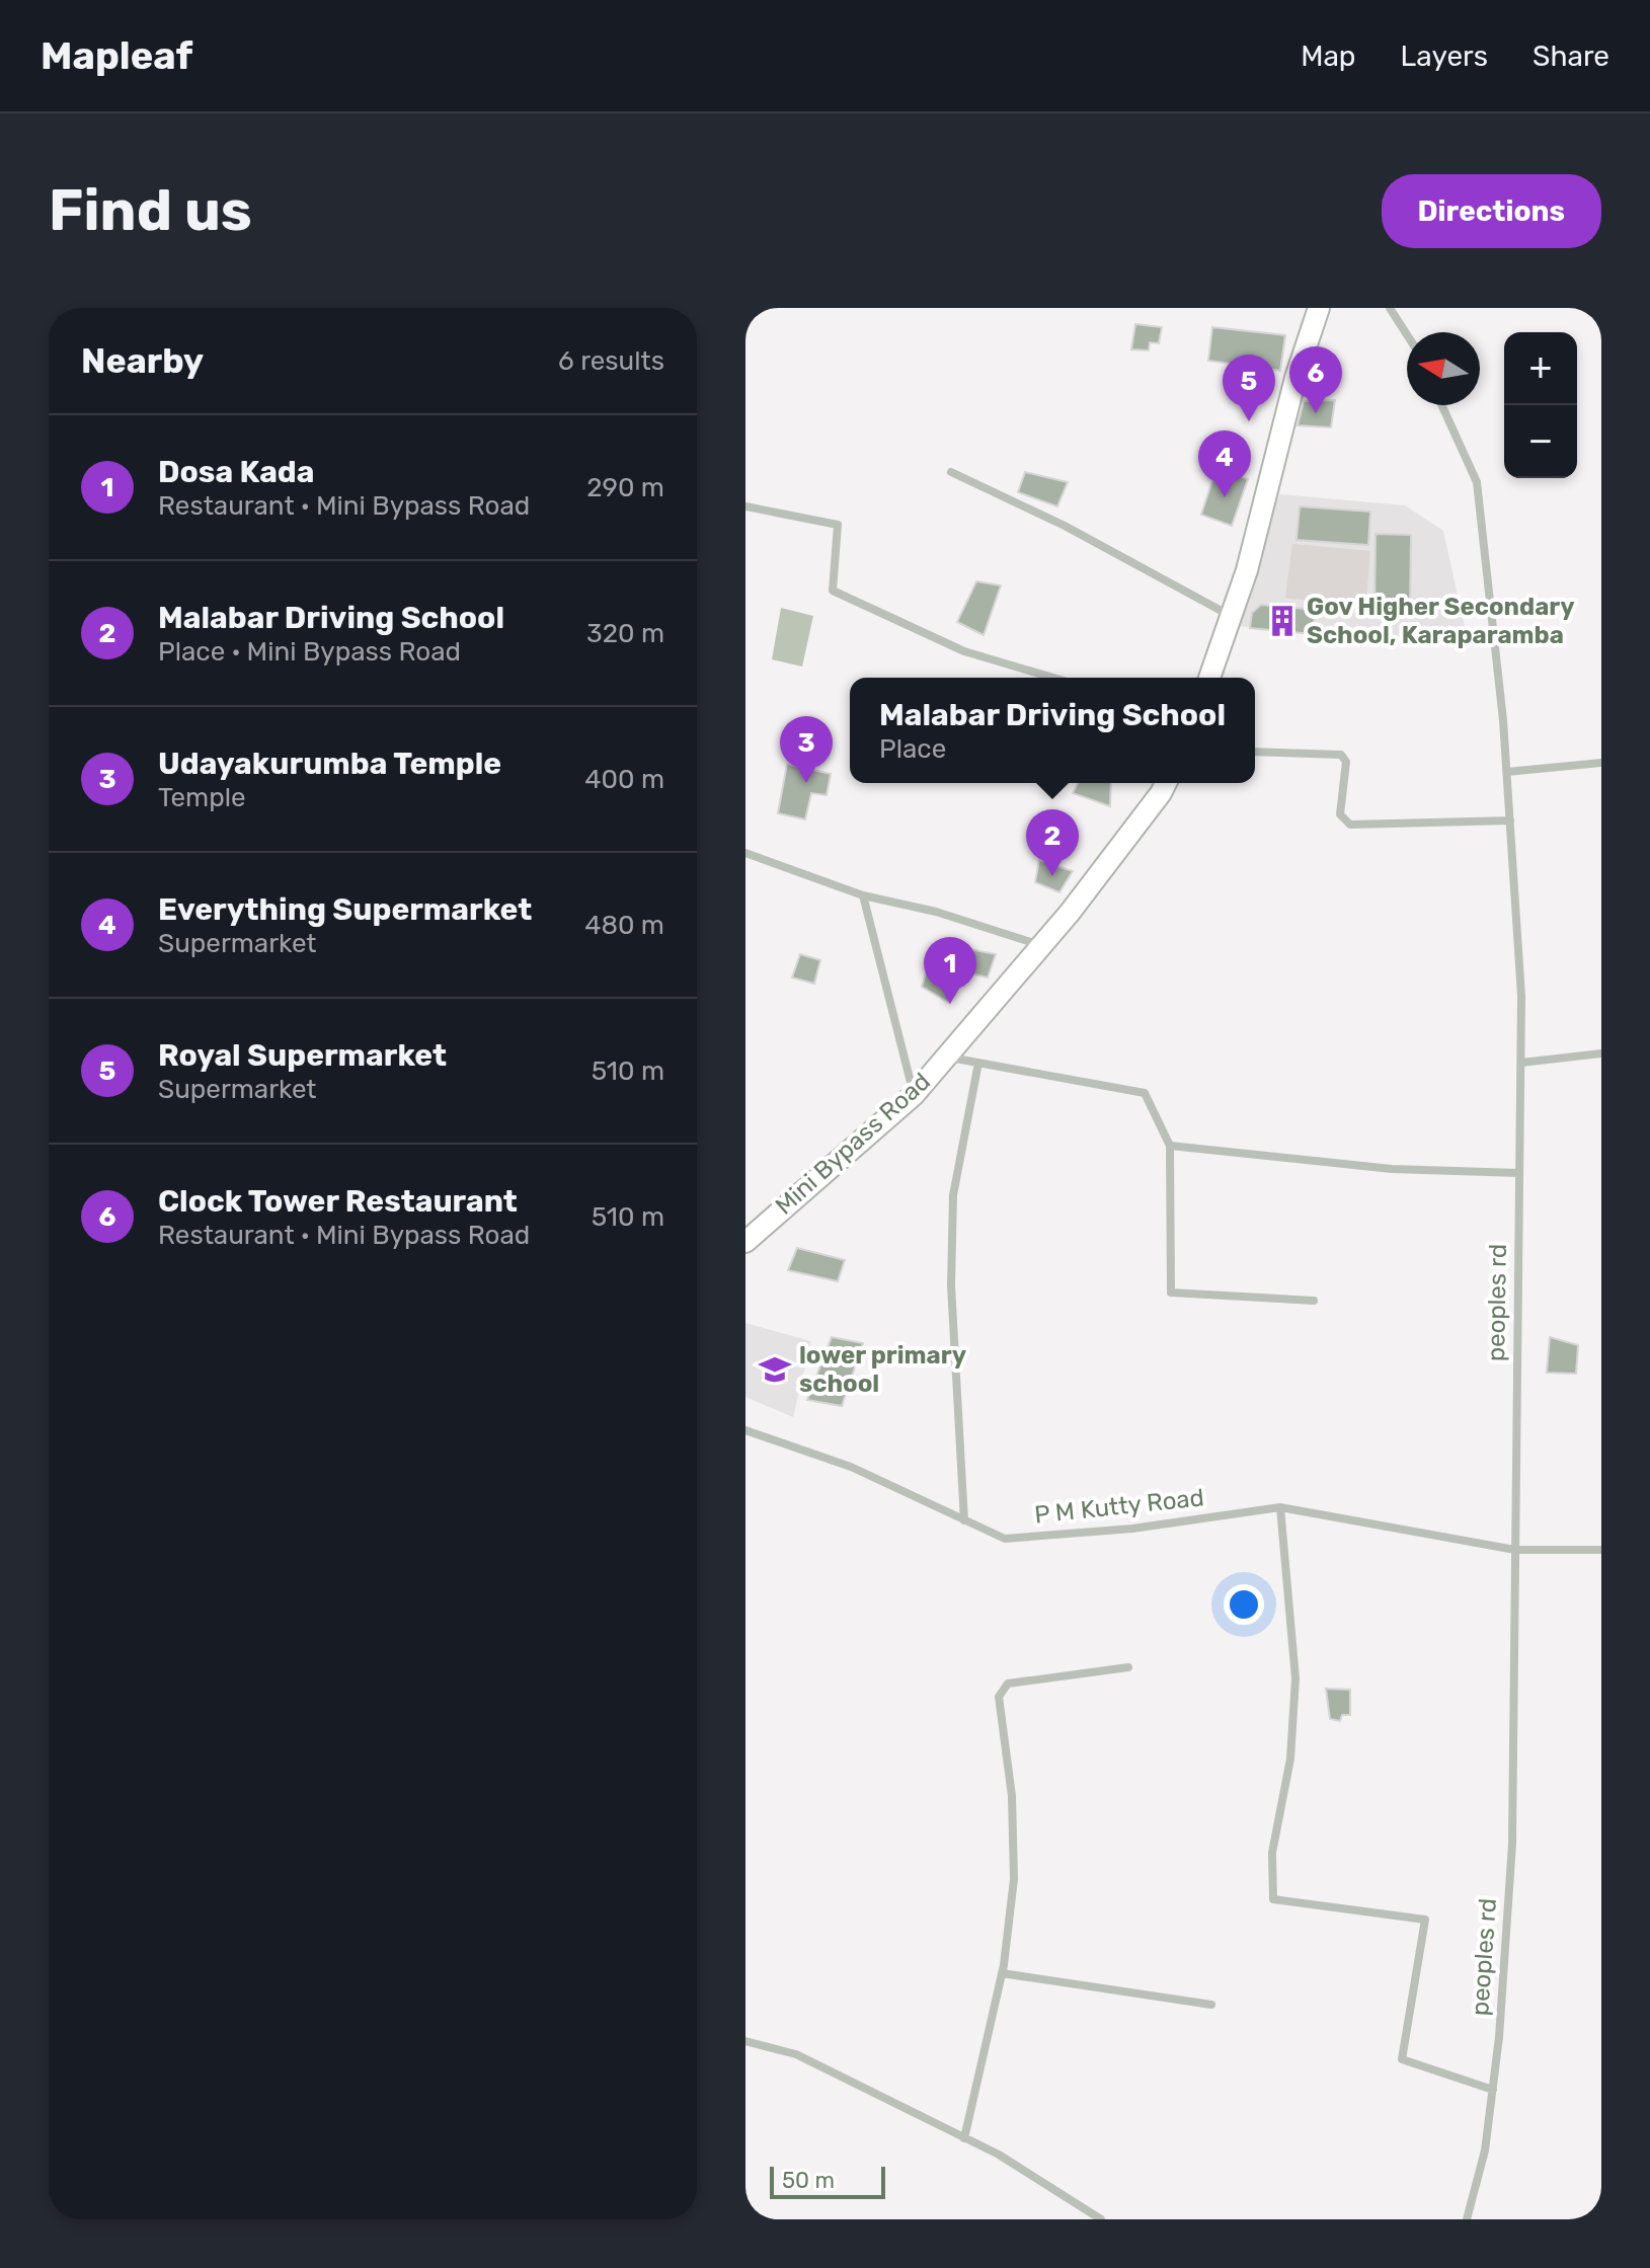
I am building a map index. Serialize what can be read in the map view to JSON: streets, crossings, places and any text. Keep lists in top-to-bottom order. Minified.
{"streets":{"main road":["Mini Bypass Road"],"street":["peoples rd","P M Kutty Road"]},"crossings":[["peoples rd","P M Kutty Road"]],"places":{"building":["Gov Higher Secondary School, Karaparamba"],"school or university":["lower primary school"]},"scale_bar":"50 m","north":"left","page":{"header":"Mapleaf","nav":["Map","Layers","Share"],"buttons":"Directions","title":"Find us","heading":["Nearby","6 results"],"map_buttons":["+","−"],"pins":["6","5","4","3","2","1"],"list":[{"mark":"1","name":"Dosa Kada","note":"Restaurant · Mini Bypass Road","value":"290 m"},{"mark":"2","name":"Malabar Driving School","note":"Place · Mini Bypass Road","value":"320 m"},{"mark":"3","name":"Udayakurumba Temple","note":"Temple","value":"400 m"},{"mark":"4","name":"Everything Supermarket","note":"Supermarket","value":"480 m"},{"mark":"5","name":"Royal Supermarket","note":"Supermarket","value":"510 m"},{"mark":"6","name":"Clock Tower Restaurant","note":"Restaurant · Mini Bypass Road","value":"510 m"}],"popup":["Malabar Driving School","Place"],"scale":"50 m"}}
